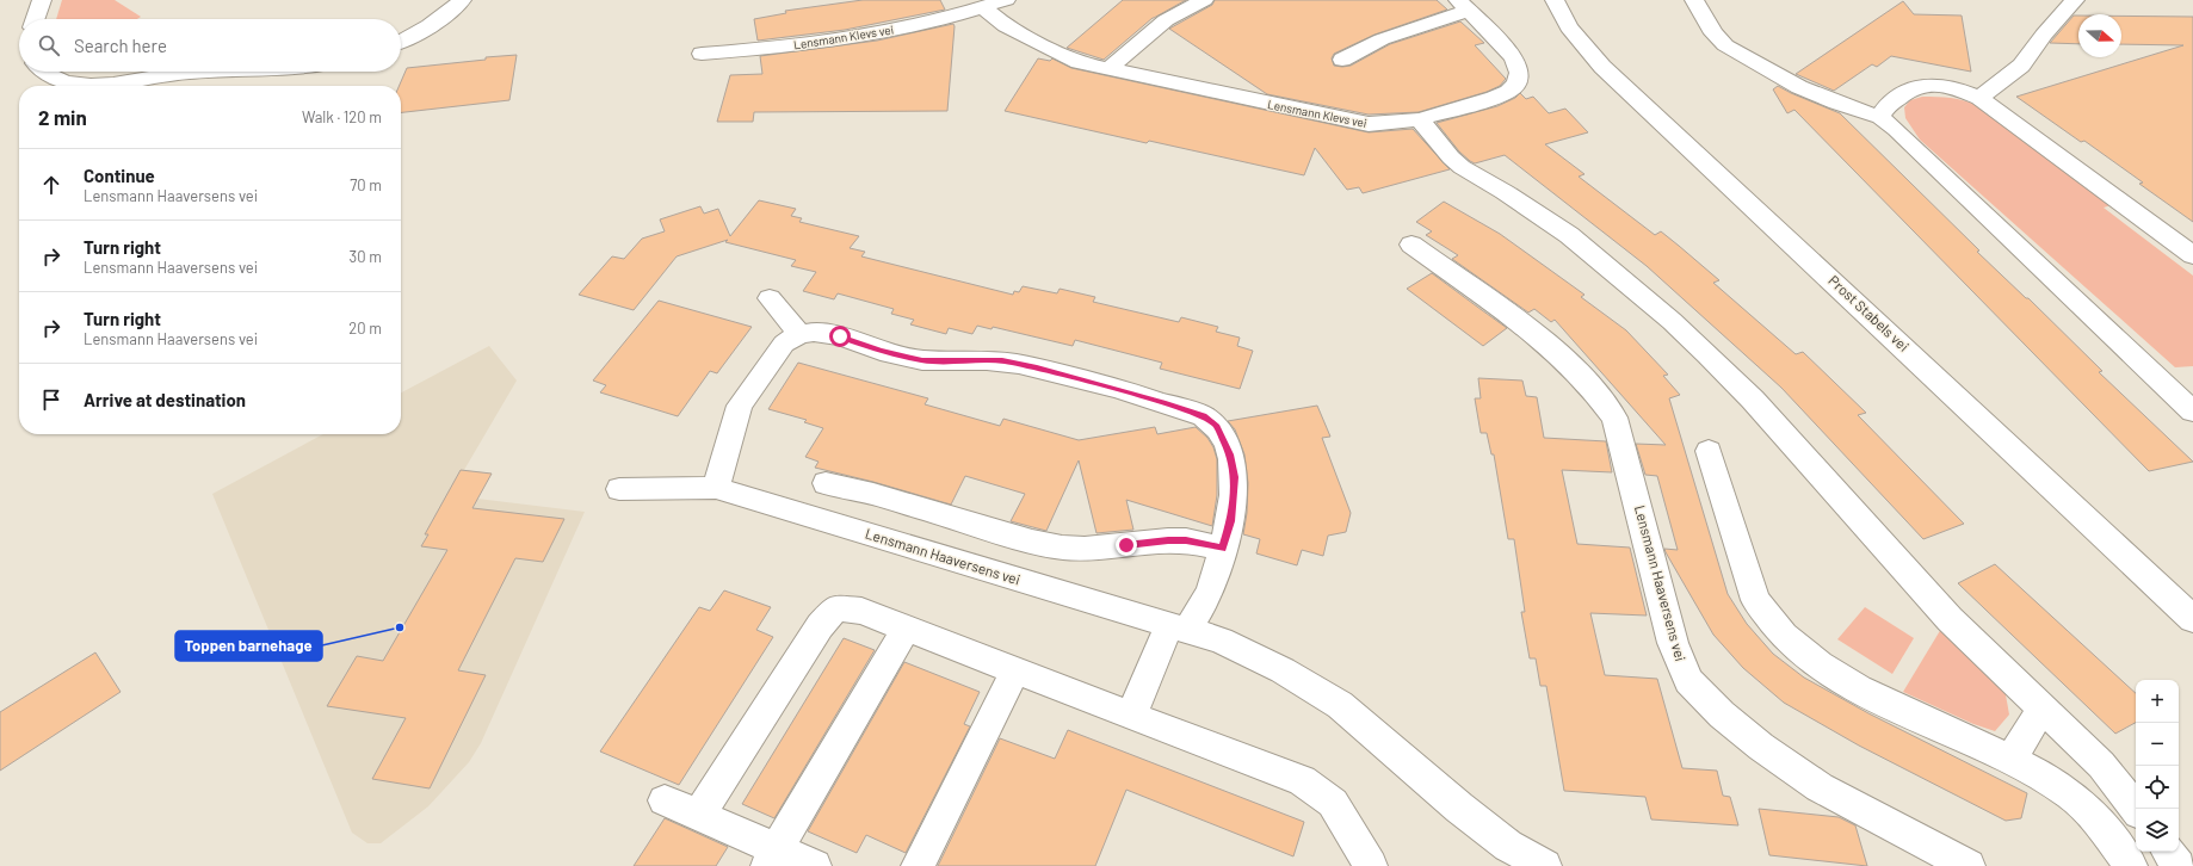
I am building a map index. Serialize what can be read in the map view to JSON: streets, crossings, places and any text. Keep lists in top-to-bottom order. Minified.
{"streets":{"street":["Lensmann Klevs vei","Prost Stabels vei","Lensmann Haaversens vei"]},"places":["Toppen barnehage"],"north":"right","page":{"search":"Search here","heading":["2 min","Walk · 120 m"],"list":[["Continue","Lensmann Haaversens vei","70 m"],["Turn right","Lensmann Haaversens vei","30 m"],["Turn right","Lensmann Haaversens vei","20 m"],"Arrive at destination"],"map_buttons":["+","−"]}}
